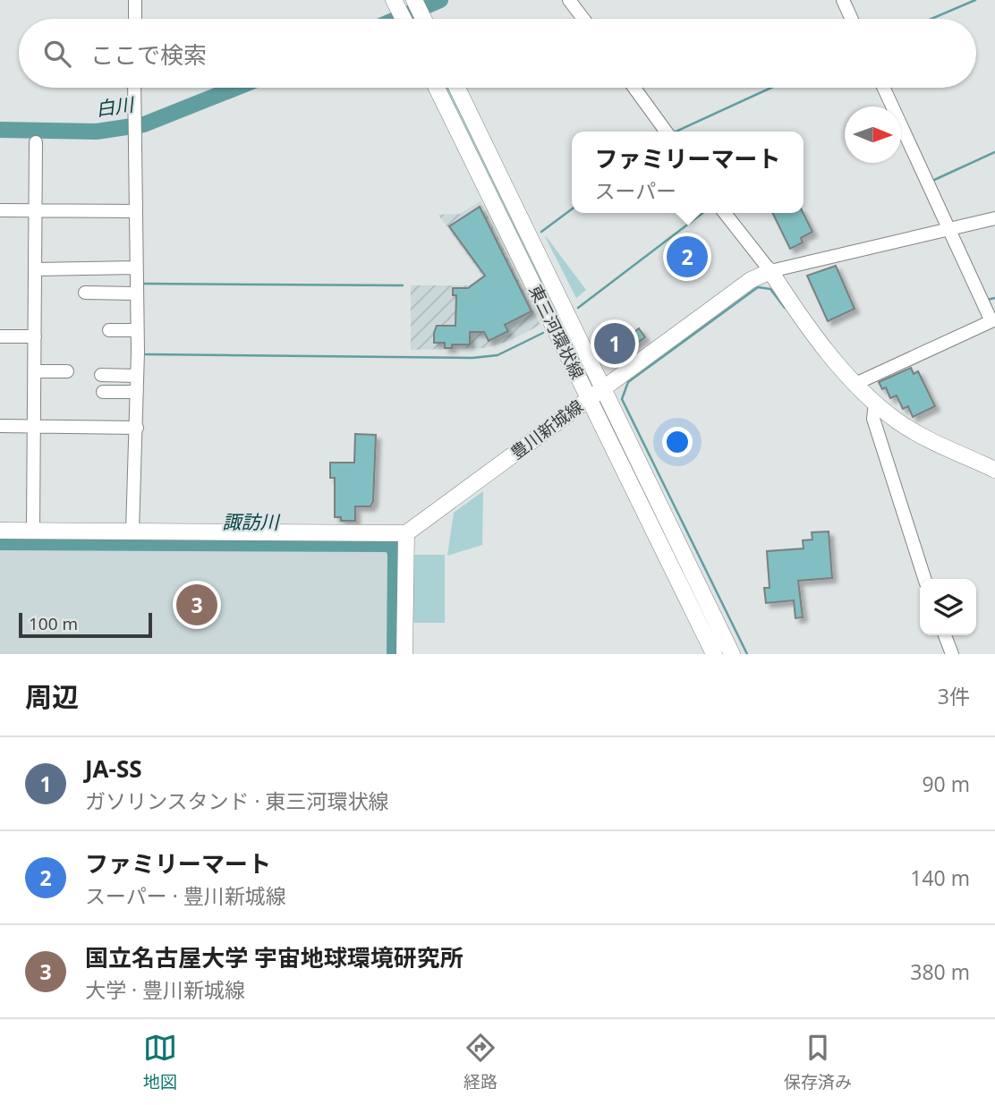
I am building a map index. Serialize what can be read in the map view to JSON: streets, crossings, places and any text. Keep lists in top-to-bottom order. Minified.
{"streets":{"main road":["東三河環状線","豊川新城線"]},"crossings":[["東三河環状線","豊川新城線"]],"water":["白川","諏訪川"],"scale_bar":"100 m","north":"right","page":{"search":"ここで検索","popup":["ファミリーマート","スーパー"],"pins":["2","1","3"],"scale":"100 m","heading":["周辺","3件"],"list":[{"mark":"1","name":"JA-SS","note":"ガソリンスタンド · 東三河環状線","value":"90 m"},{"mark":"2","name":"ファミリーマート","note":"スーパー · 豊川新城線","value":"140 m"},{"mark":"3","name":"国立名古屋大学 宇宙地球環境研究所","note":"大学 · 豊川新城線","value":"380 m"}],"nav":["地図","経路","保存済み"]}}
